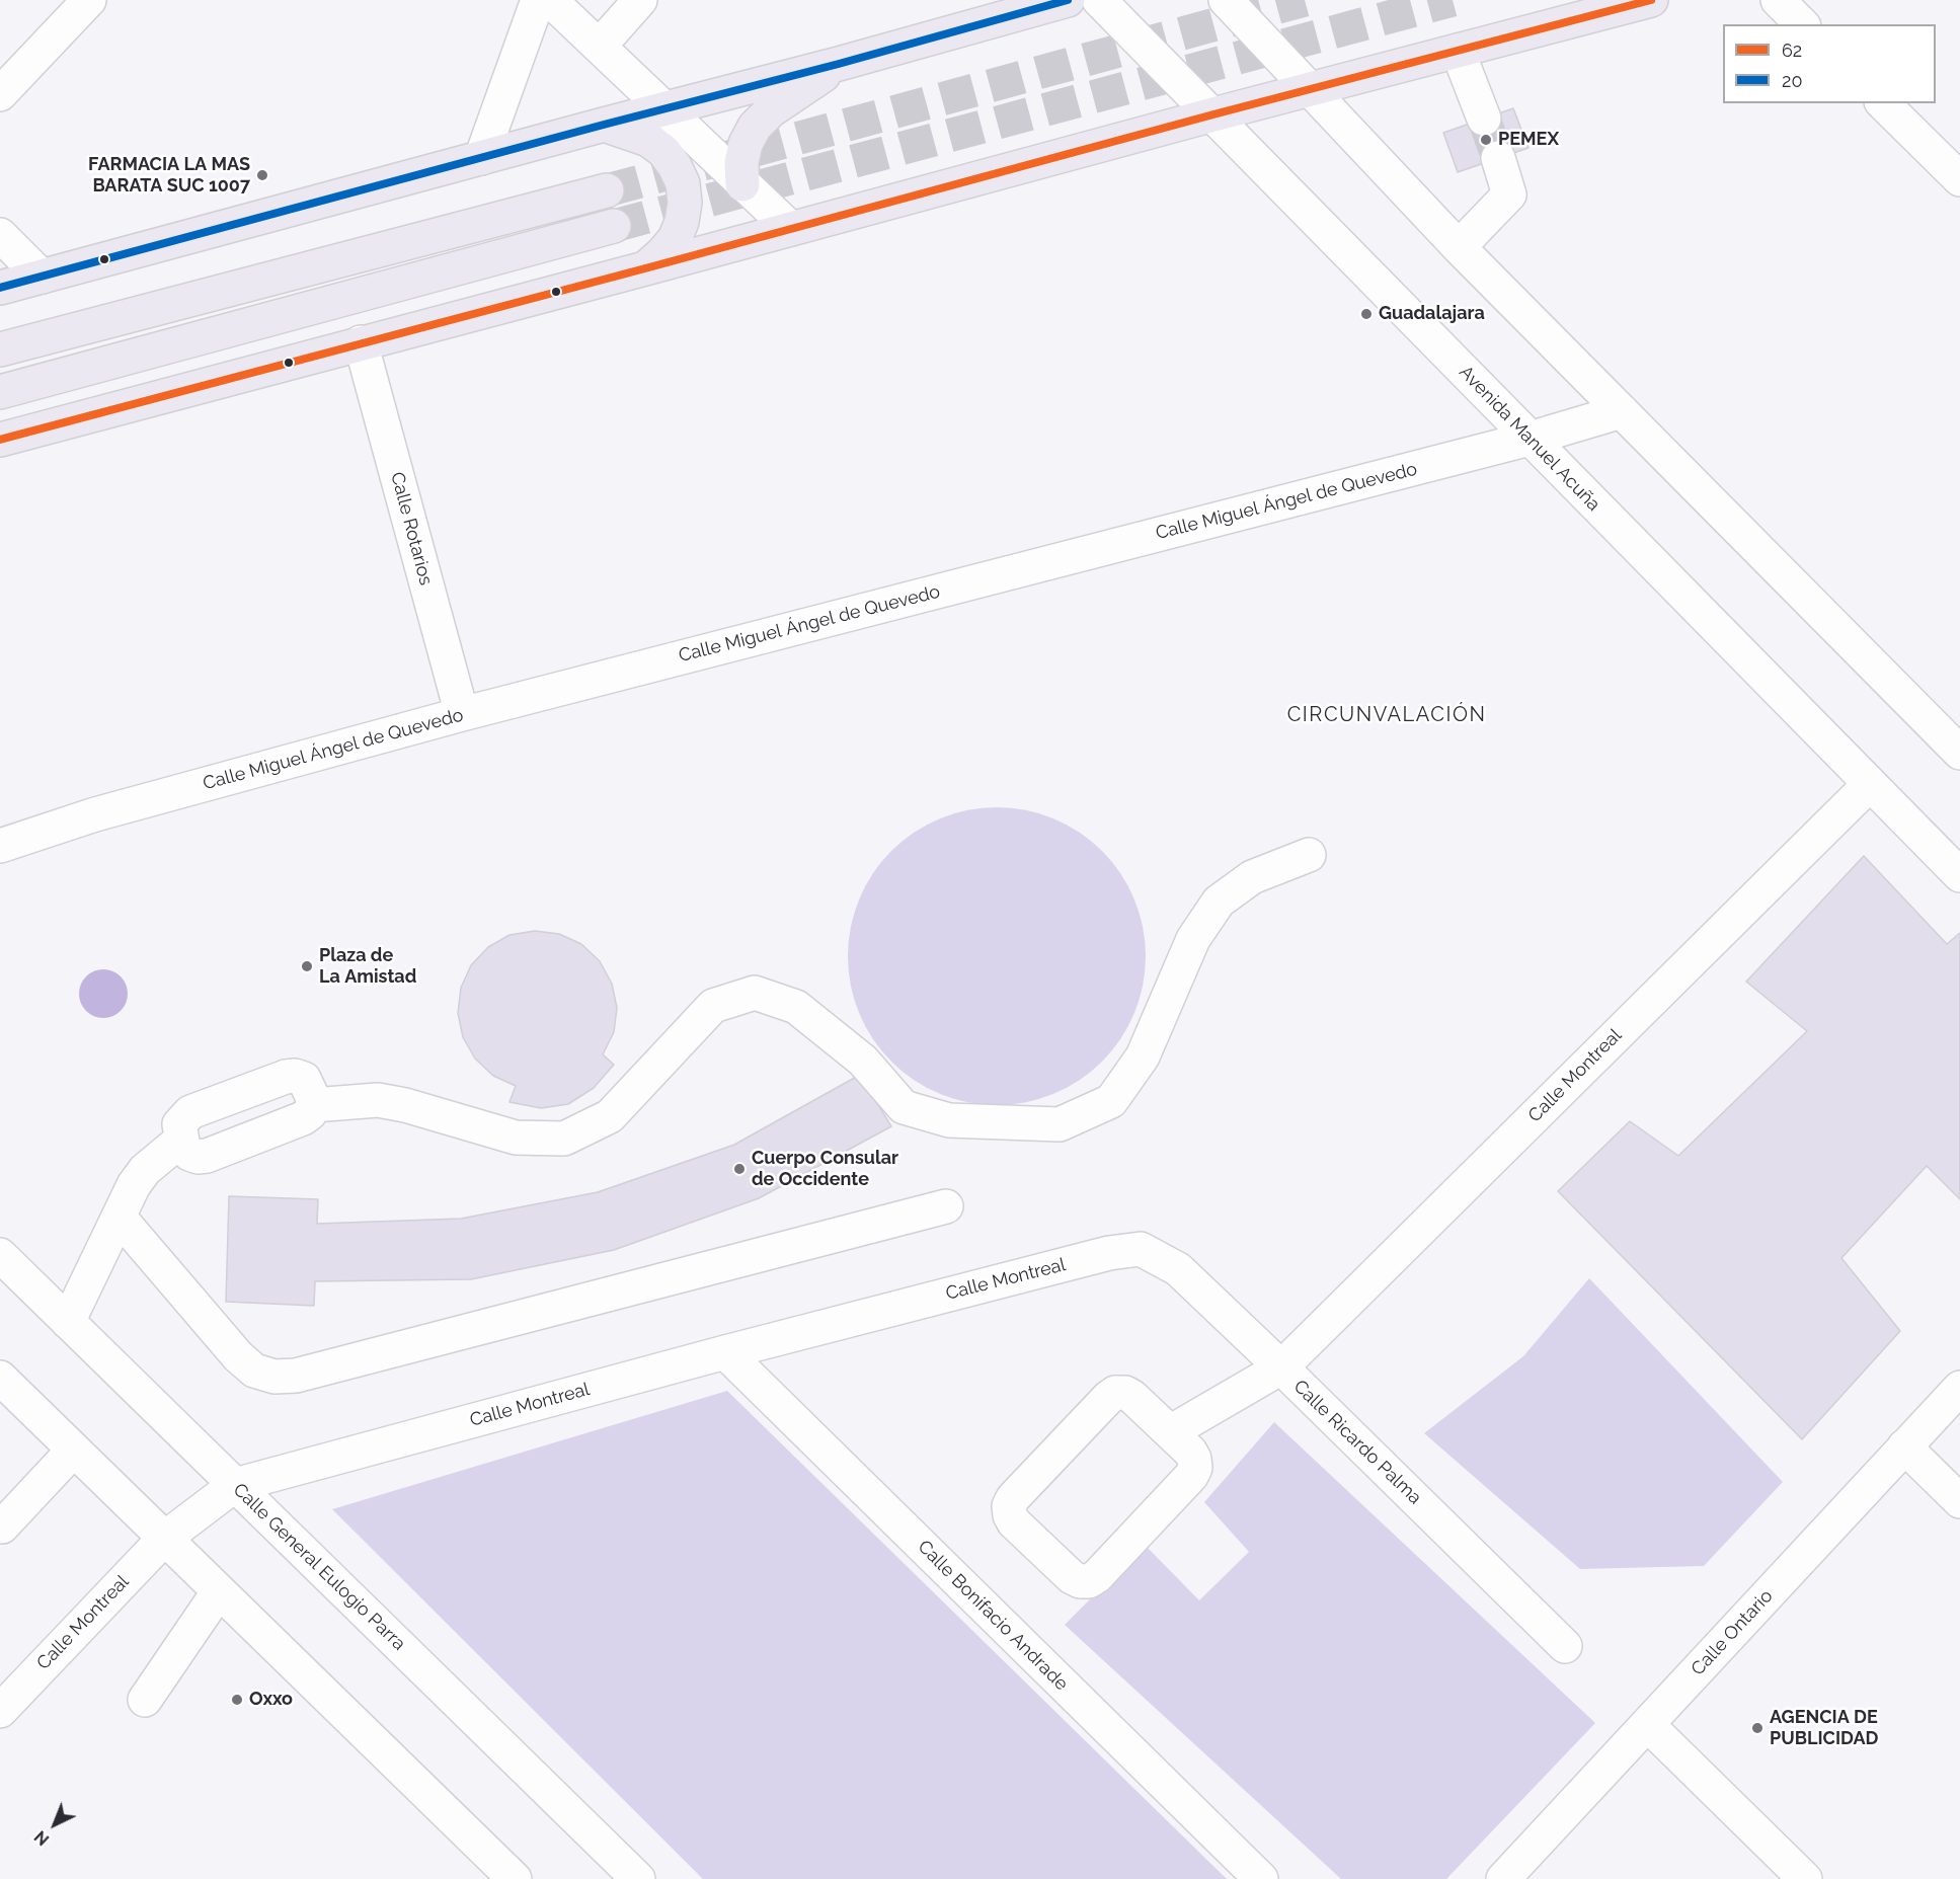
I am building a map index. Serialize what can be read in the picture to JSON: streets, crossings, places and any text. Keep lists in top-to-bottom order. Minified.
{"streets":{"street":["Avenida Manuel Acuña","Calle Miguel Ángel de Quevedo","Calle Rotarios","Calle Montreal","Calle Ricardo Palma","Calle General Eulogio Parra","Calle Bonifacio Andrade","Calle Ontario"]},"crossings":[["Avenida Manuel Acuña","Calle Miguel Ángel de Quevedo"],["Avenida Manuel Acuña","Calle Montreal"],["Calle Miguel Ángel de Quevedo","Calle Rotarios"],["Calle Montreal","Calle Ricardo Palma"],["Calle Montreal","Calle General Eulogio Parra"],["Calle Montreal","Calle Bonifacio Andrade"]],"districts":["CIRCUNVALACIÓN"],"places":["PEMEX","FARMACIA LA MAS BARATA SUC 1007","Guadalajara","Plaza de La Amistad","Cuerpo Consular de Occidente","Oxxo","AGENCIA DE PUBLICIDAD"],"lines":["transit line 62","transit line 20"],"legend":["62","20"],"north":"bottom left"}
